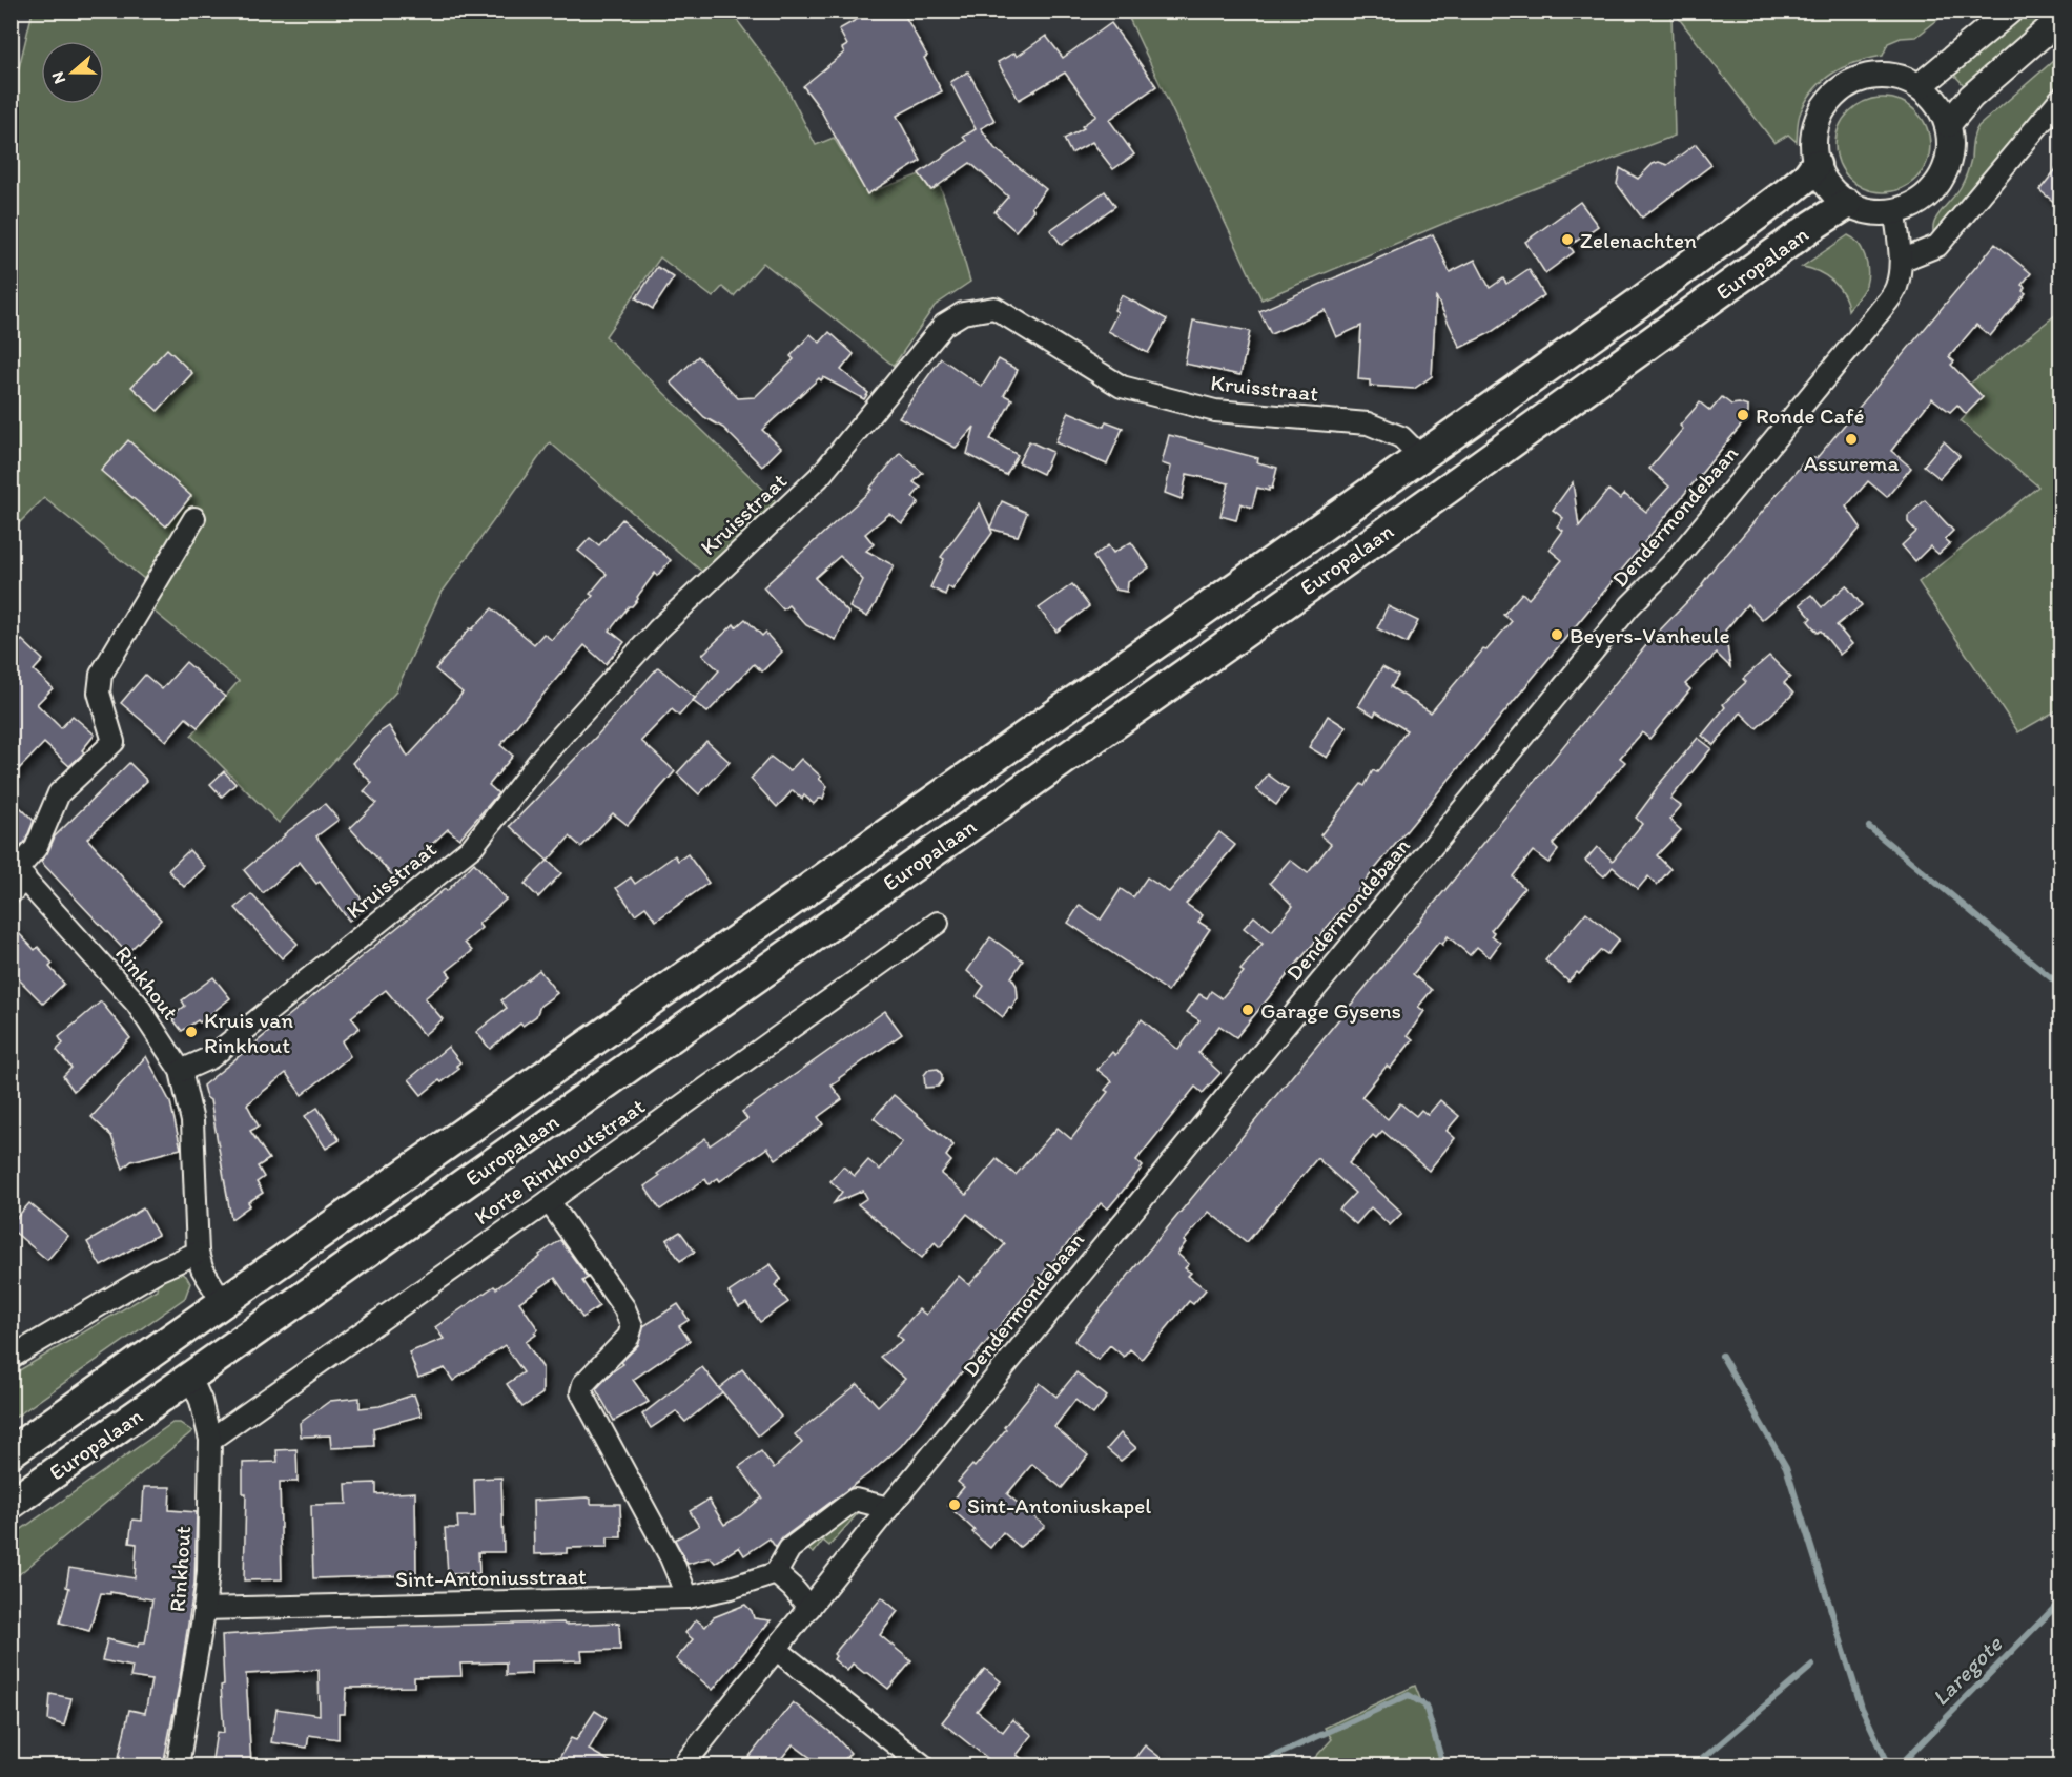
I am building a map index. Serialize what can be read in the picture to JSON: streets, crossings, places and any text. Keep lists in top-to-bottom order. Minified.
{"streets":{"highway":["Europalaan"],"street":["Kruisstraat","Dendermondebaan","Rinkhout","Korte Rinkhoutstraat","Sint-Antoniusstraat"]},"crossings":[["Europalaan","Kruisstraat"],["Europalaan","Dendermondebaan"],["Europalaan","Rinkhout"],["Kruisstraat","Rinkhout"],["Rinkhout","Korte Rinkhoutstraat"],["Rinkhout","Sint-Antoniusstraat"]],"water":["Laregote"],"places":["Zelenachten","Ronde Café","Assurema","Beyers-Vanheule","Garage Gysens","Kruis van Rinkhout","Sint-Antoniuskapel"],"north":"left"}
